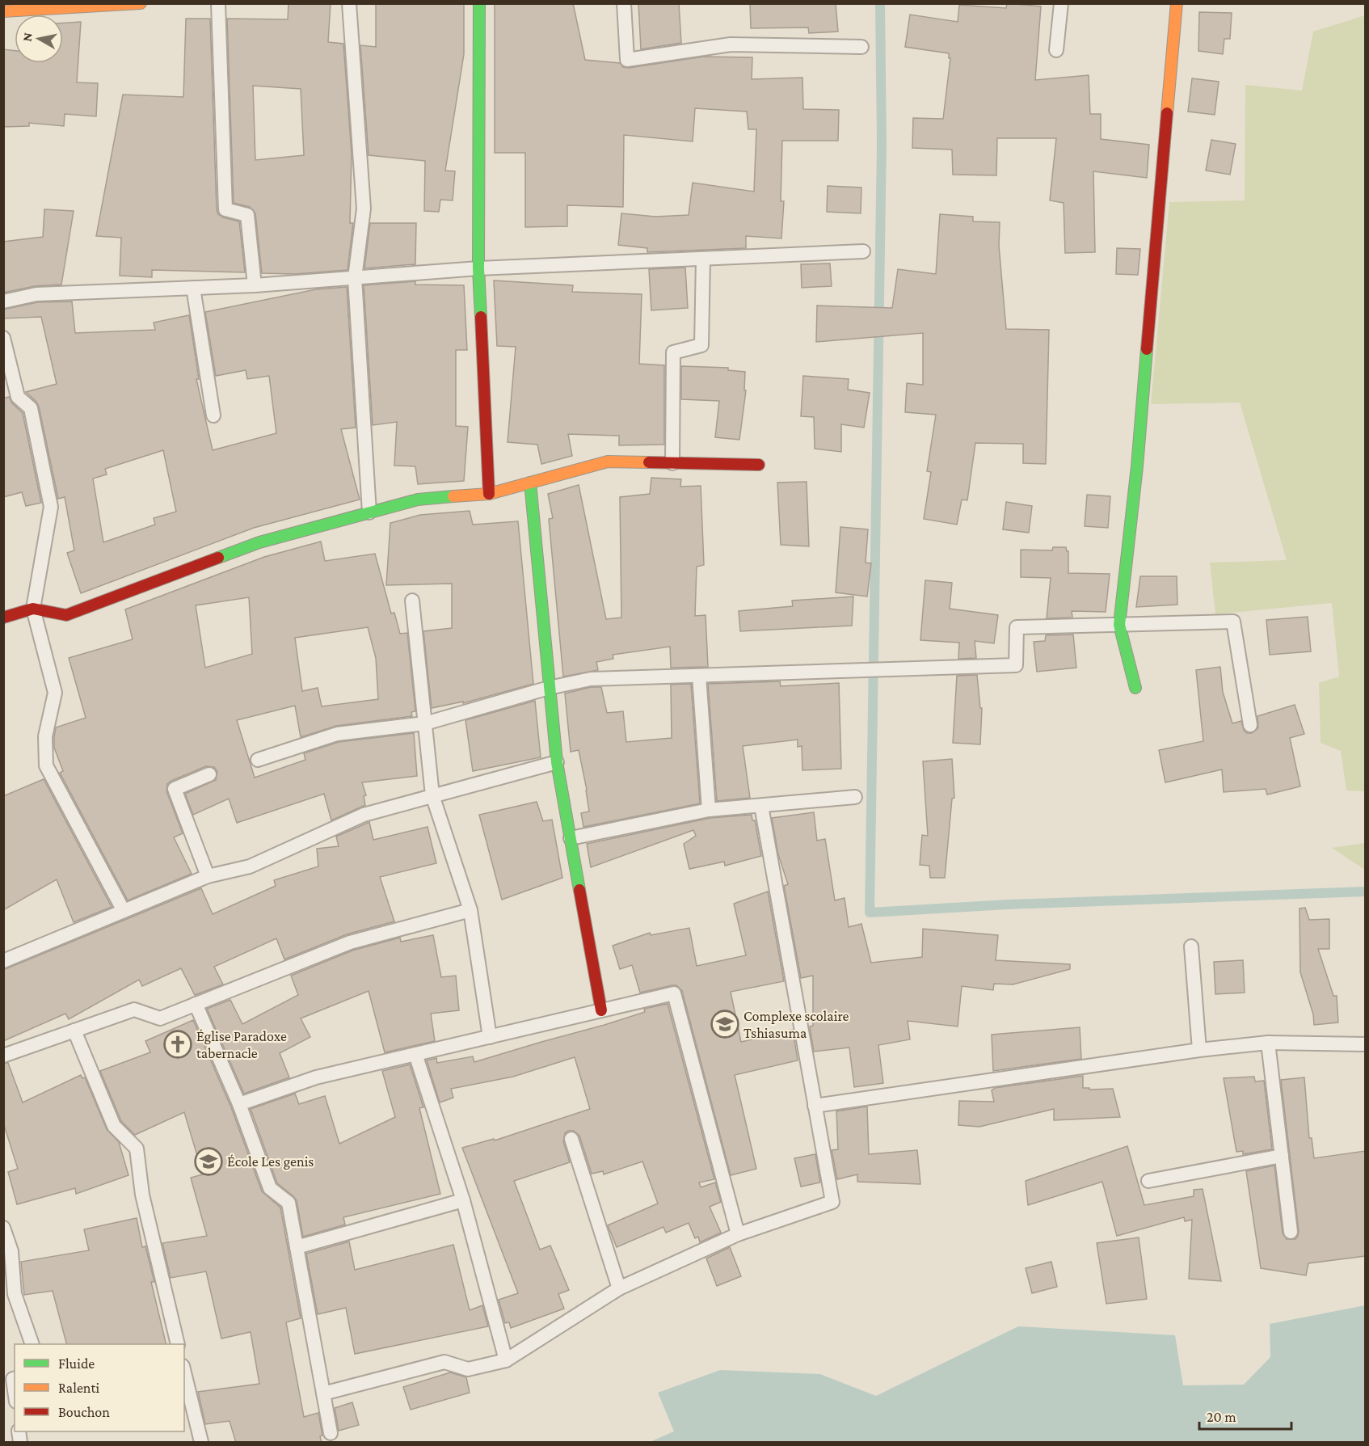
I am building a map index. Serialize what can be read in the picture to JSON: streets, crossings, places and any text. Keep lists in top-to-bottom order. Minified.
{"places":{"school or university":["Complexe scolaire Tshiasuma","École Les genis"],"church":["Église Paradoxe tabernacle"]},"legend":["Fluide","Ralenti","Bouchon"],"scale_bar":"20 m","north":"left"}
